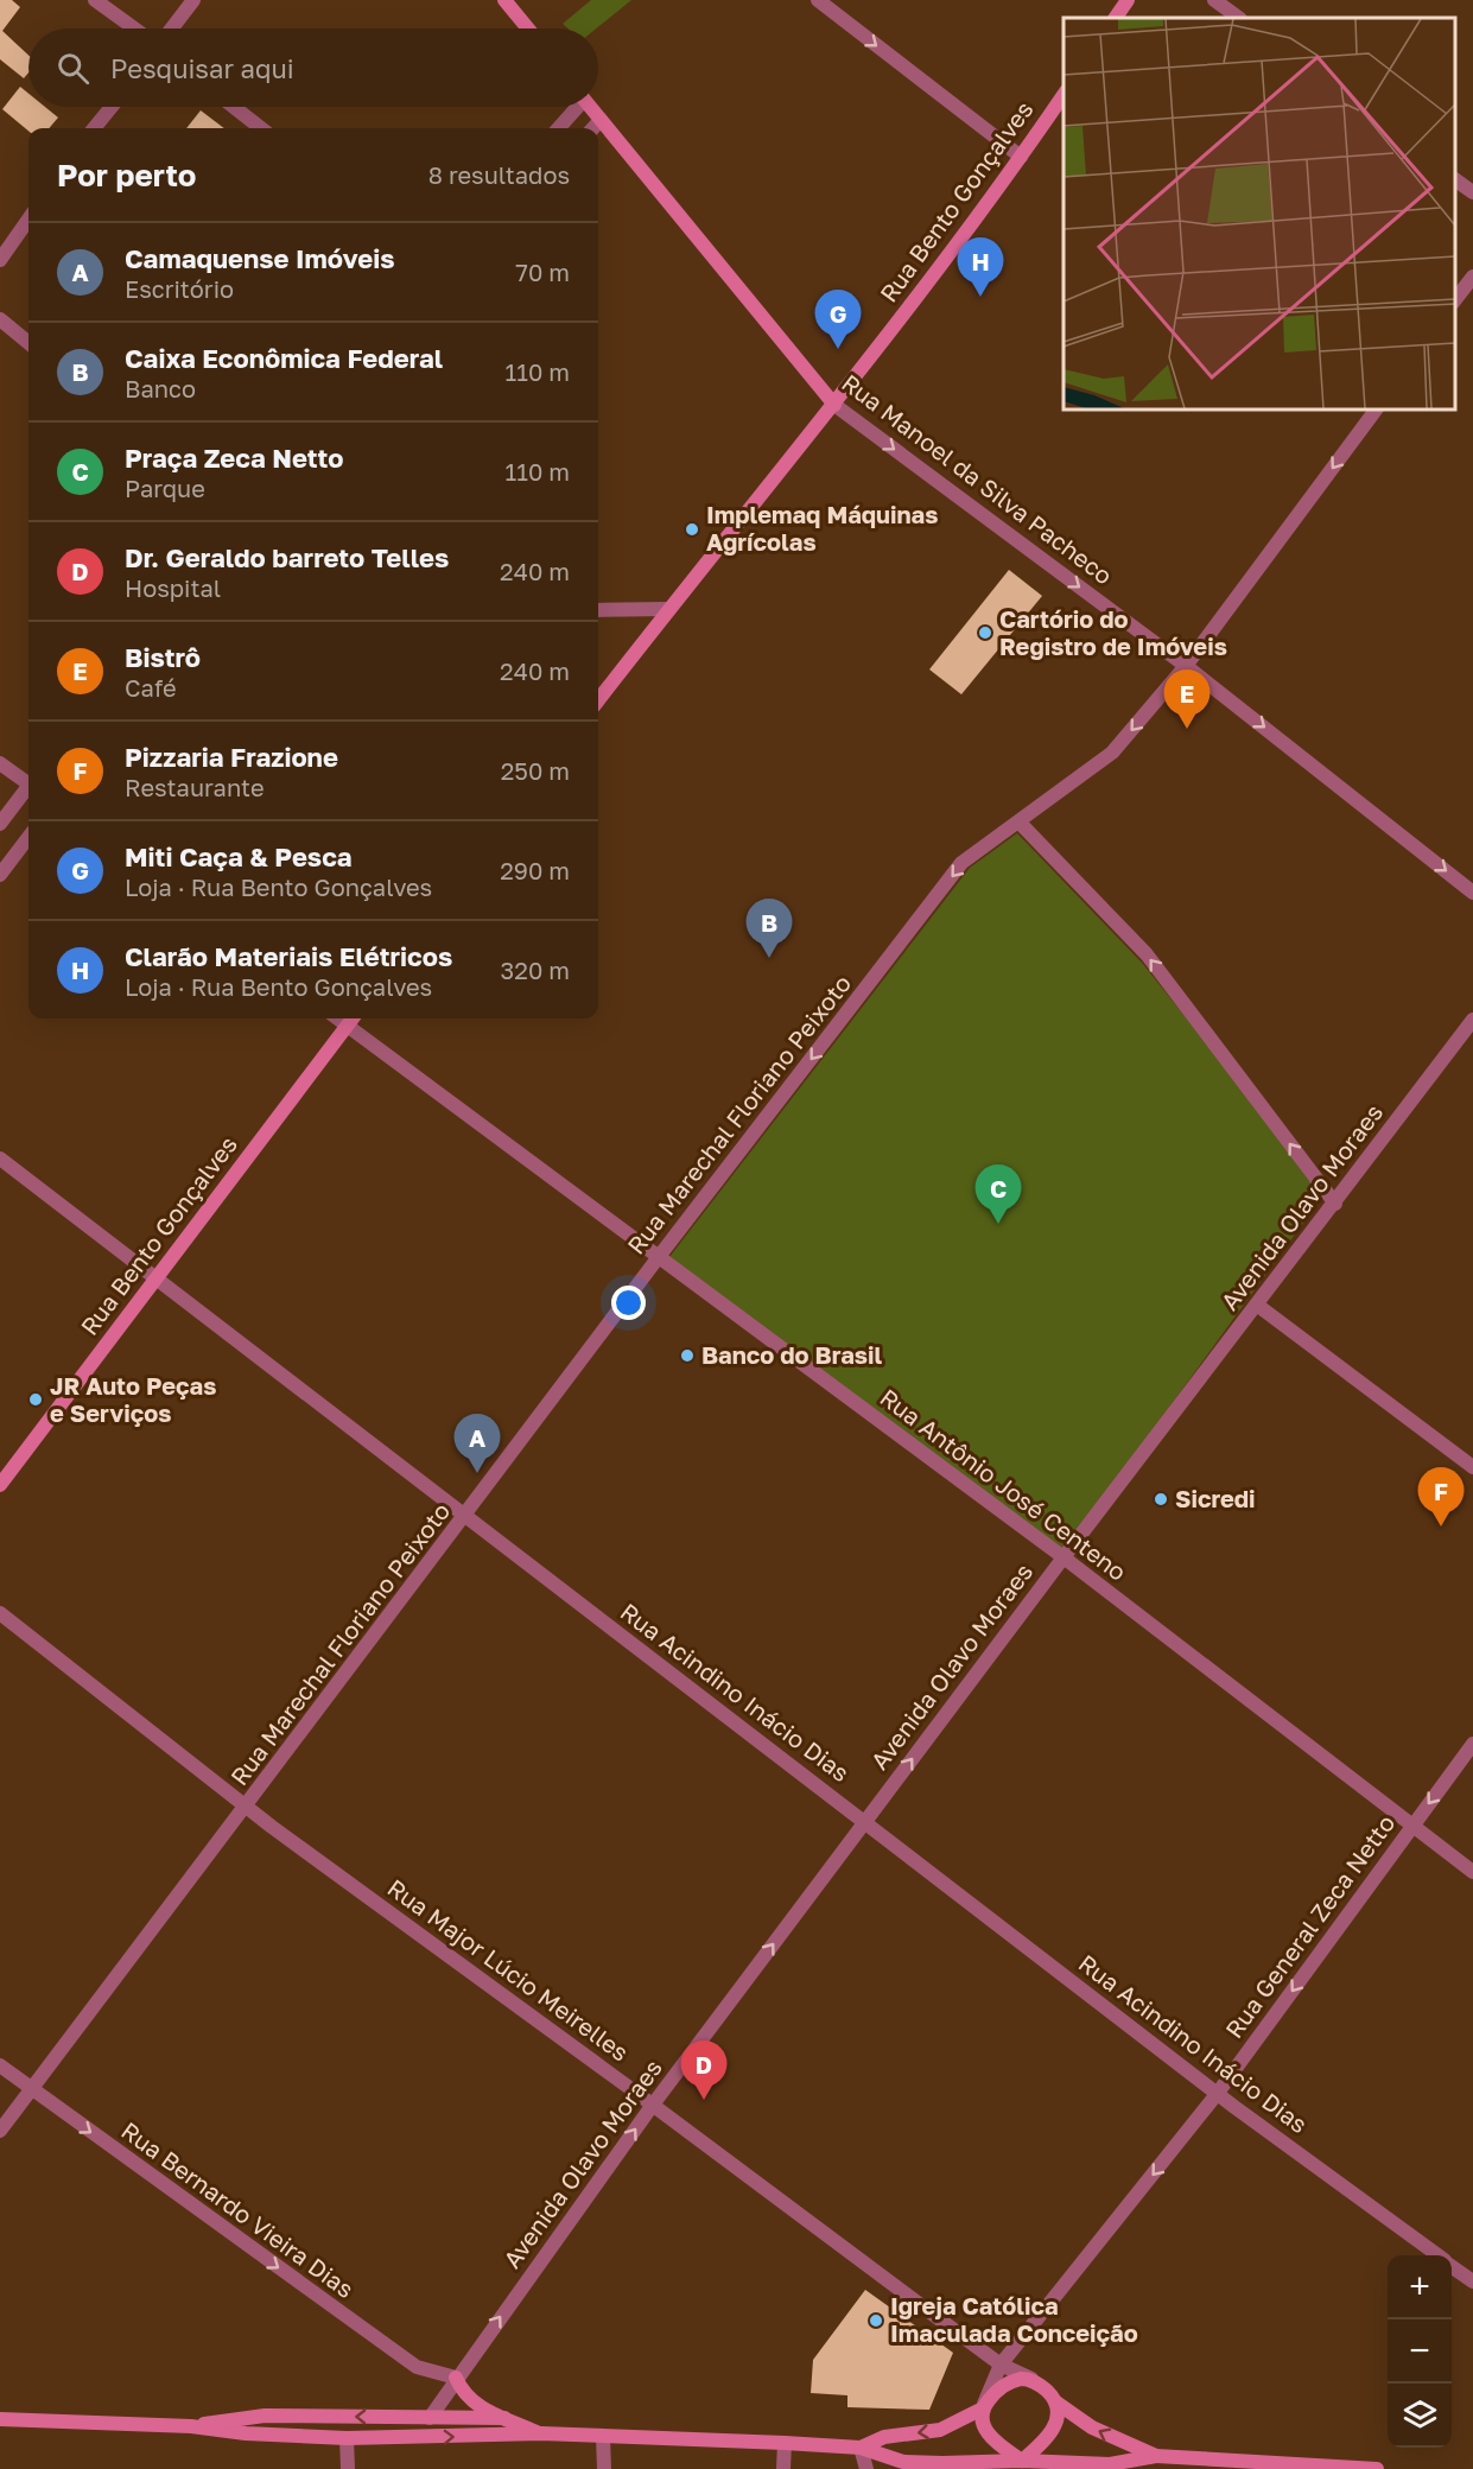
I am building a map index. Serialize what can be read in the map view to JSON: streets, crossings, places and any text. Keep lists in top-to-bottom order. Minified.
{"streets":{"main road":["Rua Bento Gonçalves","Rua Manoel da Silva Pacheco"],"street":["Rua Marechal Floriano Peixoto","Avenida Olavo Moraes","Rua Antônio José Centeno","Rua Acindino Inácio Dias","Rua General Zeca Netto","Rua Major Lúcio Meirelles","Rua Bernardo Vieira Dias"]},"crossings":[["Rua Bento Gonçalves","Rua Manoel da Silva Pacheco"],["Rua Bento Gonçalves","Rua Antônio José Centeno"],["Rua Bento Gonçalves","Rua Acindino Inácio Dias"],["Rua Manoel da Silva Pacheco","Rua Marechal Floriano Peixoto"],["Rua Marechal Floriano Peixoto","Rua Antônio José Centeno"],["Rua Marechal Floriano Peixoto","Rua Acindino Inácio Dias"],["Rua Marechal Floriano Peixoto","Rua Major Lúcio Meirelles"],["Rua Marechal Floriano Peixoto","Rua Bernardo Vieira Dias"],["Avenida Olavo Moraes","Rua Antônio José Centeno"],["Avenida Olavo Moraes","Rua Acindino Inácio Dias"],["Avenida Olavo Moraes","Rua Major Lúcio Meirelles"],["Avenida Olavo Moraes","Rua Bernardo Vieira Dias"],["Rua Antônio José Centeno","Rua General Zeca Netto"],["Rua Acindino Inácio Dias","Rua General Zeca Netto"],["Rua General Zeca Netto","Rua Major Lúcio Meirelles"]],"one_way":["Rua Manoel da Silva Pacheco","Rua Marechal Floriano Peixoto","Avenida Olavo Moraes","Rua General Zeca Netto","Rua Bernardo Vieira Dias"],"places":["Implemaq Máquinas Agrícolas","Cartório do Registro de Imóveis","Banco do Brasil","JR Auto Peças e Serviços","Sicredi","Igreja Católica Imaculada Conceição"],"page":{"search":"Pesquisar aqui","heading":["Por perto","8 resultados"],"list":[{"mark":"A","name":"Camaquense Imóveis","note":"Escritório","value":"70 m"},{"mark":"B","name":"Caixa Econômica Federal","note":"Banco","value":"110 m"},{"mark":"C","name":"Praça Zeca Netto","note":"Parque","value":"110 m"},{"mark":"D","name":"Dr. Geraldo barreto Telles","note":"Hospital","value":"240 m"},{"mark":"E","name":"Bistrô","note":"Café","value":"240 m"},{"mark":"F","name":"Pizzaria Frazione","note":"Restaurante","value":"250 m"},{"mark":"G","name":"Miti Caça & Pesca","note":"Loja · Rua Bento Gonçalves","value":"290 m"},{"mark":"H","name":"Clarão Materiais Elétricos","note":"Loja · Rua Bento Gonçalves","value":"320 m"}],"pins":["H","G","E","B","C","A","F","D"],"map_buttons":["+","−"]}}
